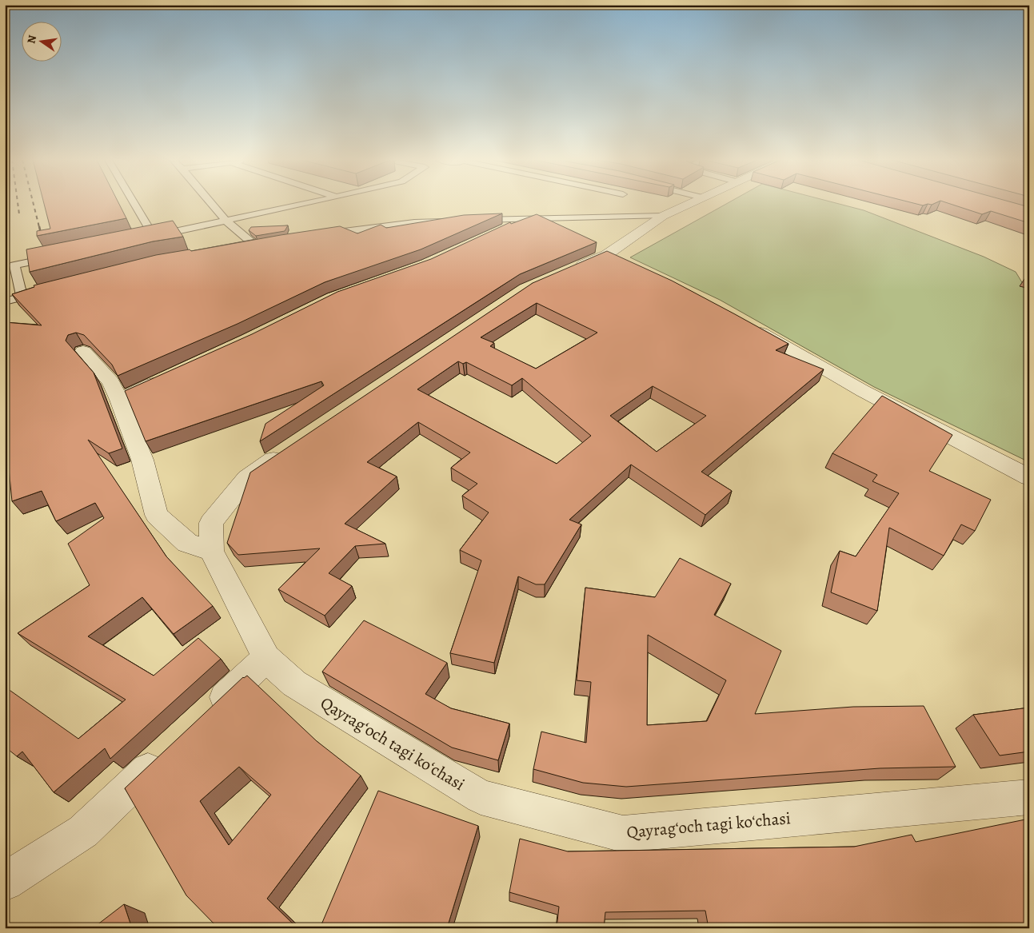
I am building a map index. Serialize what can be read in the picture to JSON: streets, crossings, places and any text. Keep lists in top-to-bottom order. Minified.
{"streets":{"street":["Qayragʻoch tagi koʻchasi"]},"north":"left"}
